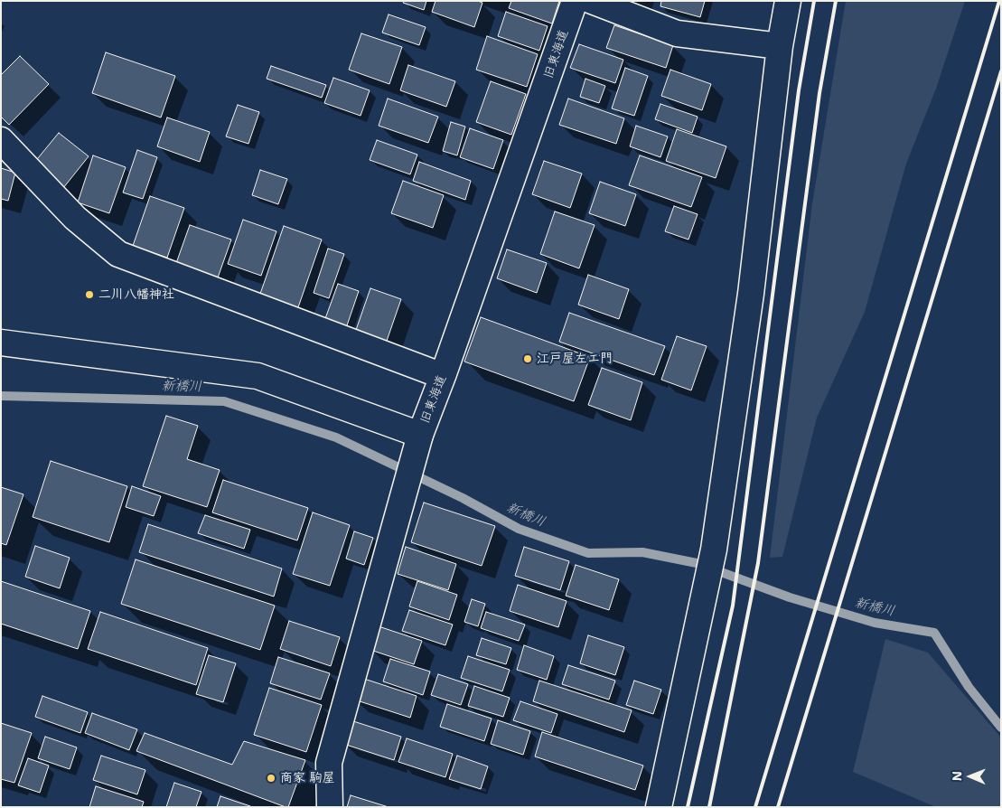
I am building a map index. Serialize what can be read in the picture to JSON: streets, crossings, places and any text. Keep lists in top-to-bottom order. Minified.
{"streets":{"street":["旧東海道"]},"water":["新橋川"],"places":["二川八幡神社","江戸屋左エ門","商家 駒屋"],"north":"left"}
